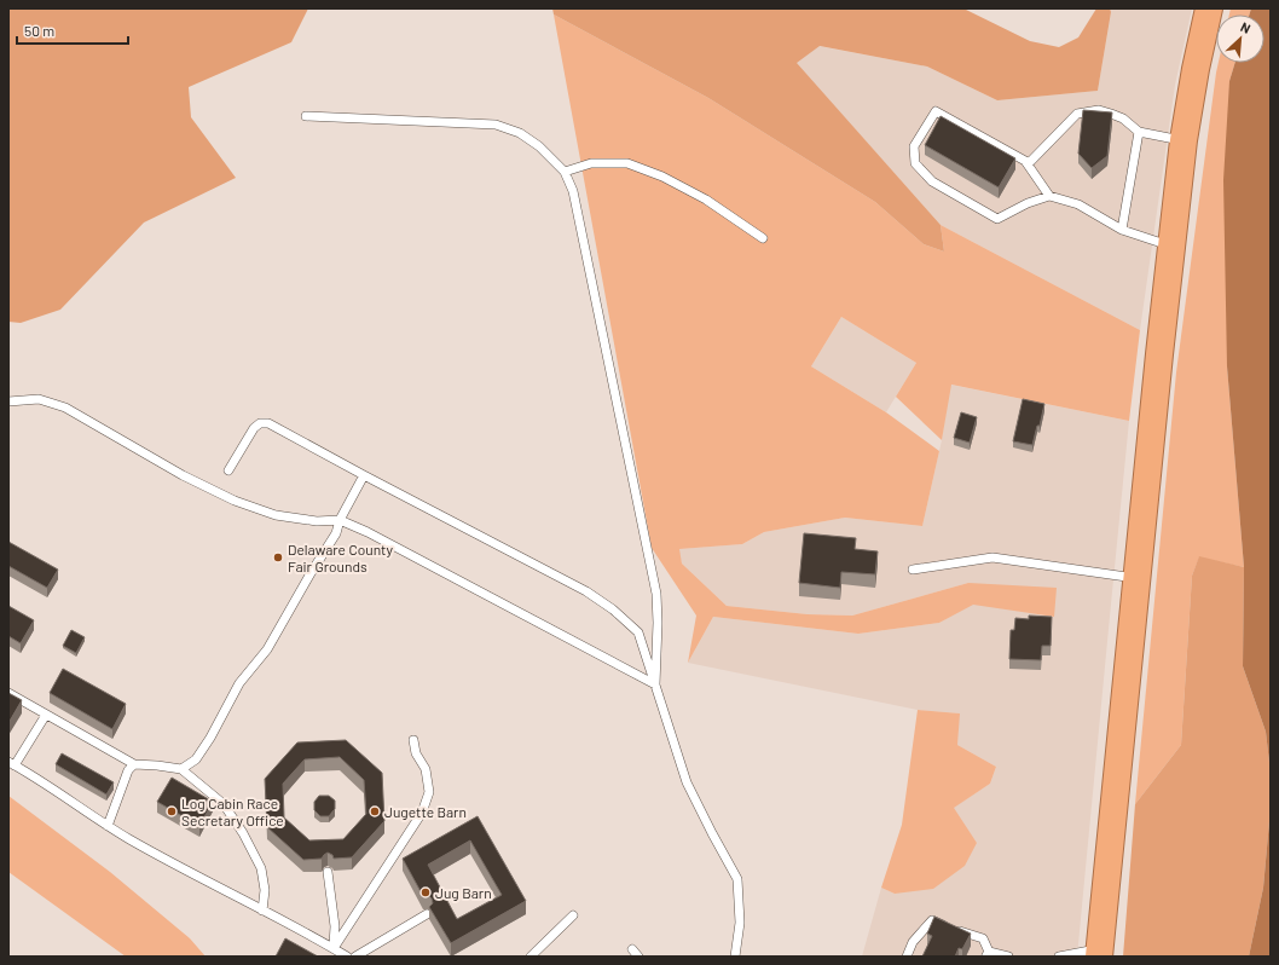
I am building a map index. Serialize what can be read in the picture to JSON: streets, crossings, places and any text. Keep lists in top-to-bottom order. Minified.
{"places":["Delaware County Fair Grounds","Log Cabin Race Secretary Office","Jugette Barn","Jug Barn"],"scale_bar":"50 m","north":"top right"}
